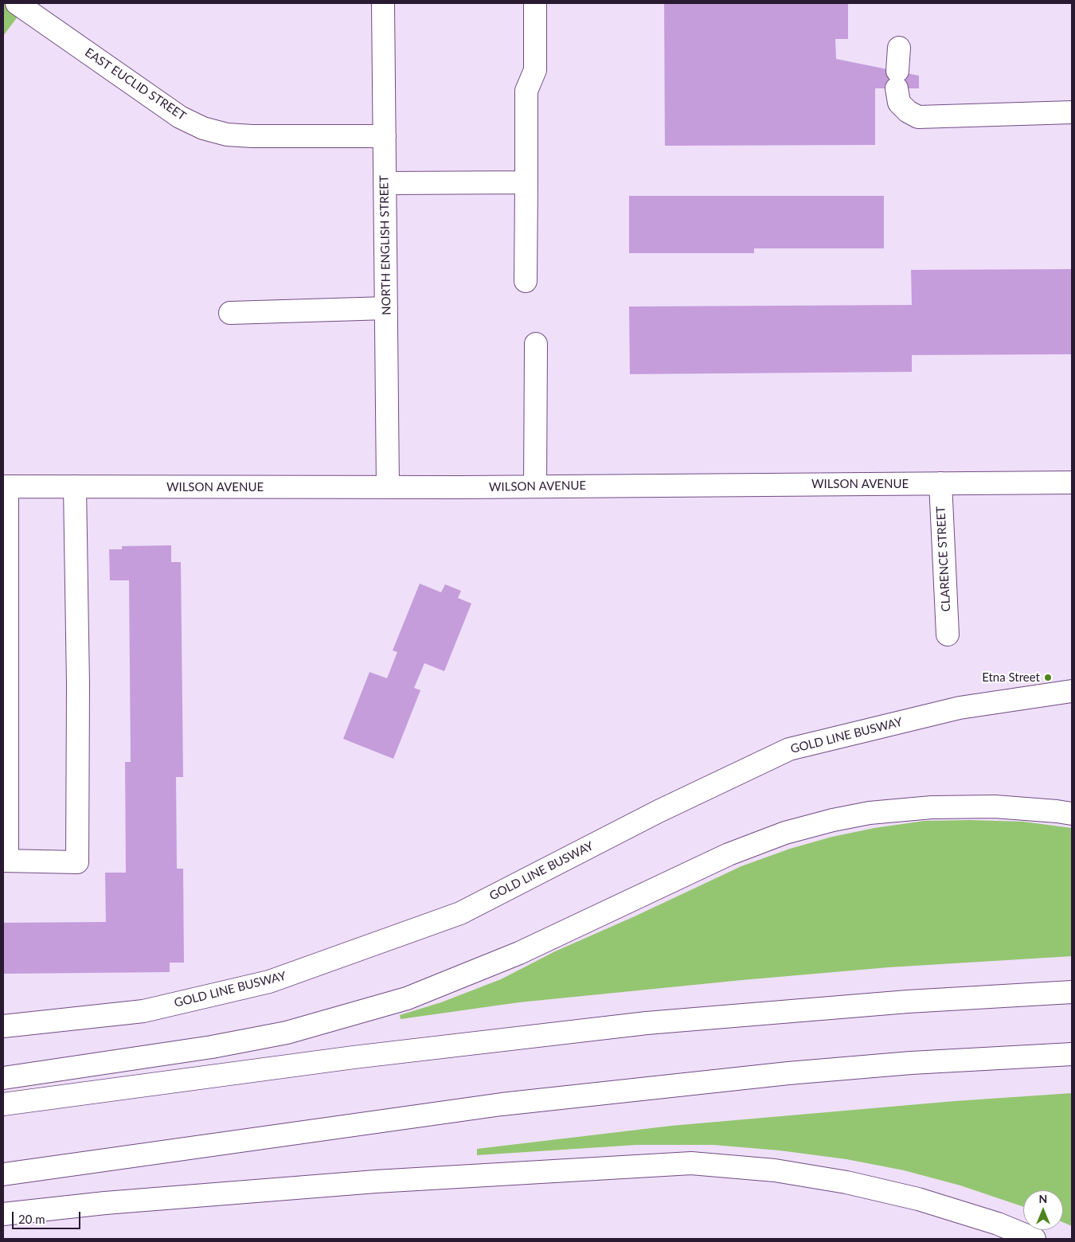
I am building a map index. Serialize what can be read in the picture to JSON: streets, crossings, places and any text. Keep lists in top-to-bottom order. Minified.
{"streets":{"main road":["EAST EUCLID STREET","NORTH ENGLISH STREET","WILSON AVENUE","CLARENCE STREET","GOLD LINE BUSWAY"]},"crossings":[["EAST EUCLID STREET","NORTH ENGLISH STREET"],["NORTH ENGLISH STREET","WILSON AVENUE"],["WILSON AVENUE","CLARENCE STREET"]],"places":["Etna Street"],"scale_bar":"20 m","north":"top"}
